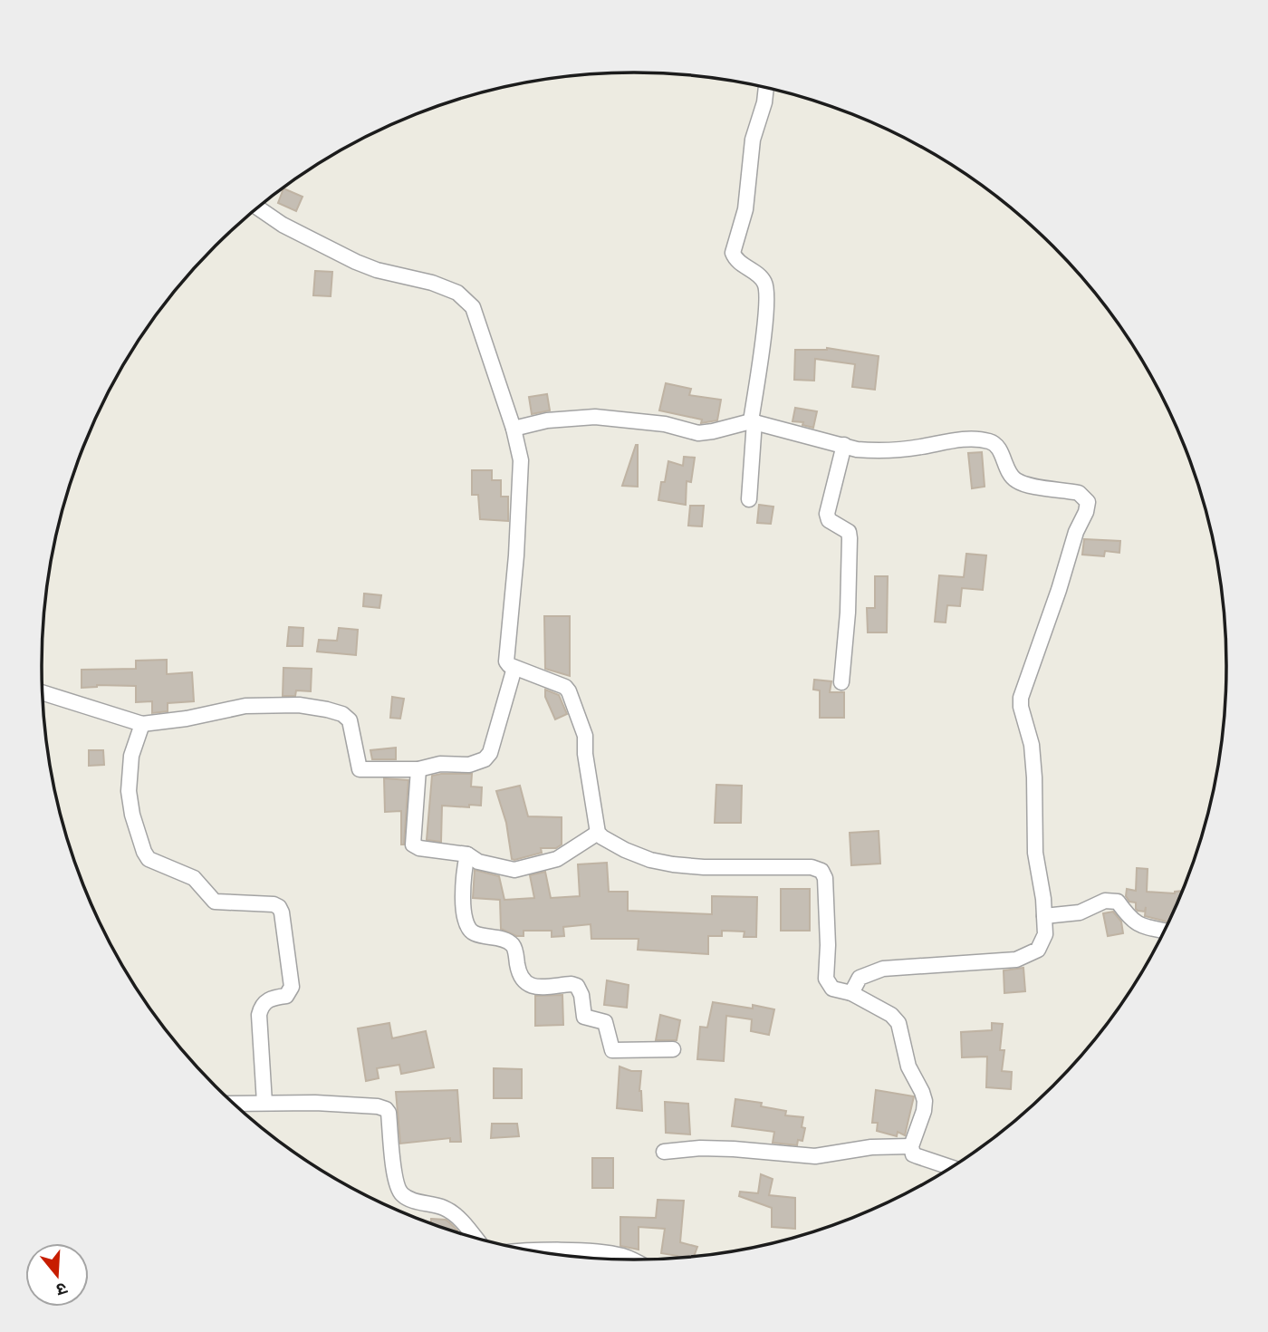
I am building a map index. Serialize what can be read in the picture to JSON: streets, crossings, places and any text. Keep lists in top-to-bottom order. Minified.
{"north":"bottom"}
